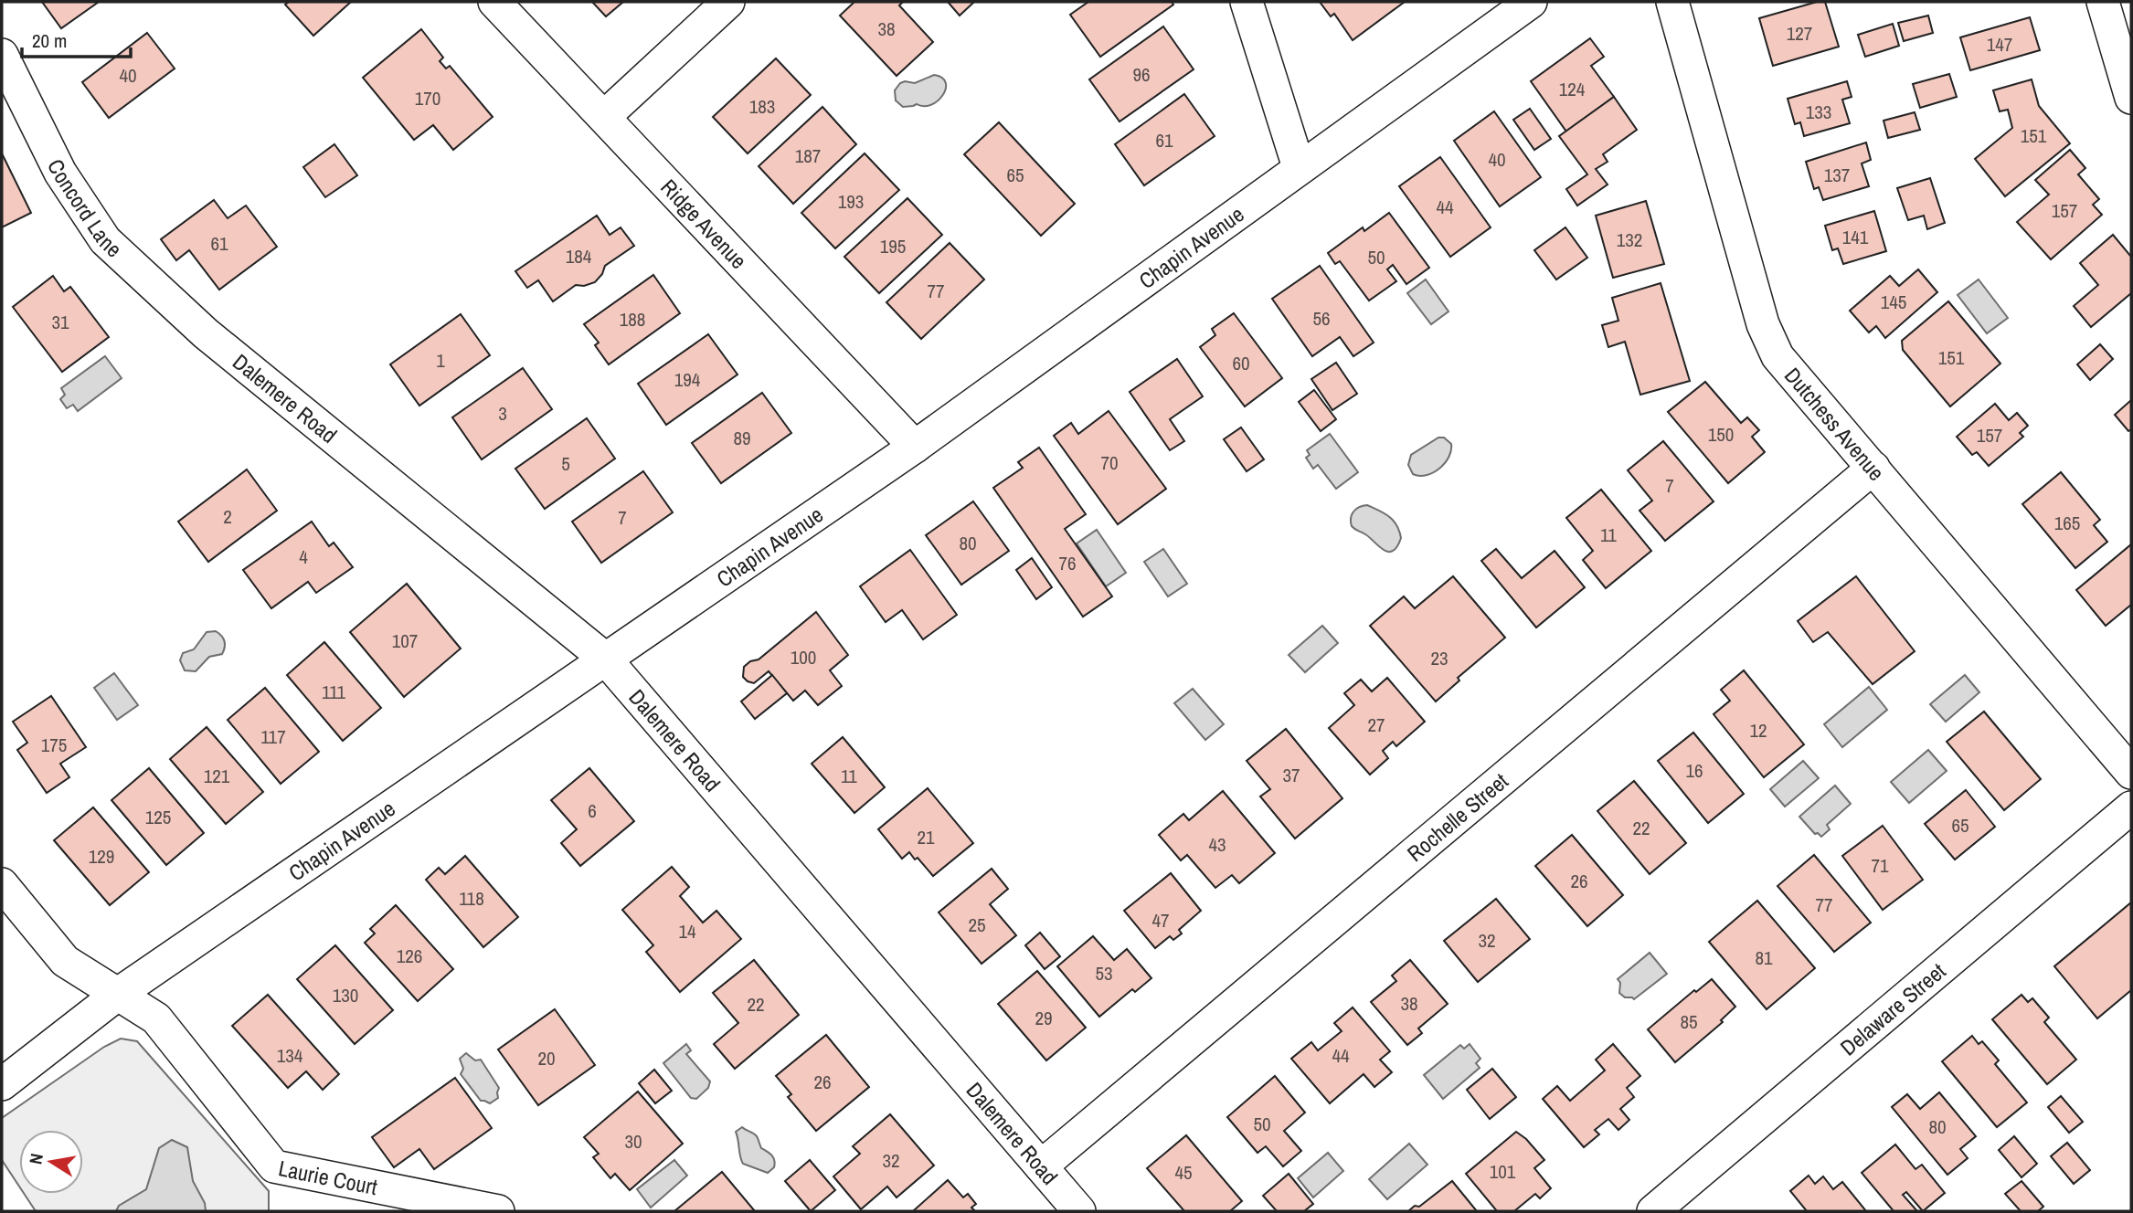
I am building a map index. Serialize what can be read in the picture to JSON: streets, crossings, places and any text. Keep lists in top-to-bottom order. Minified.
{"streets":{"street":["Concord Lane","Ridge Avenue","Chapin Avenue","Dalemere Road","Dutchess Avenue","Rochelle Street","Delaware Street","Laurie Court"]},"crossings":[["Concord Lane","Dalemere Road"],["Ridge Avenue","Chapin Avenue"],["Chapin Avenue","Dalemere Road"],["Chapin Avenue","Laurie Court"],["Dalemere Road","Rochelle Street"],["Dutchess Avenue","Rochelle Street"]],"house_numbers":["38","127","147","96","40","124","170","183","133","151","61","187","40","65","137","193","44","157","141","132","61","195","184","50","77","145","56","188","31","151","1","60","194","3","150","157","89","70","5","7","2","7","165","11","80","4","76","107","100","23","111","27","12","117","175","16","37","121","11","6","125","65","22","21","43","129","71","26","118","77","47","25","14","32","126","81","53","130","38","22","29","85","134","44","20","26","50","80","30","32","101","45"],"scale_bar":"20 m","north":"left"}
